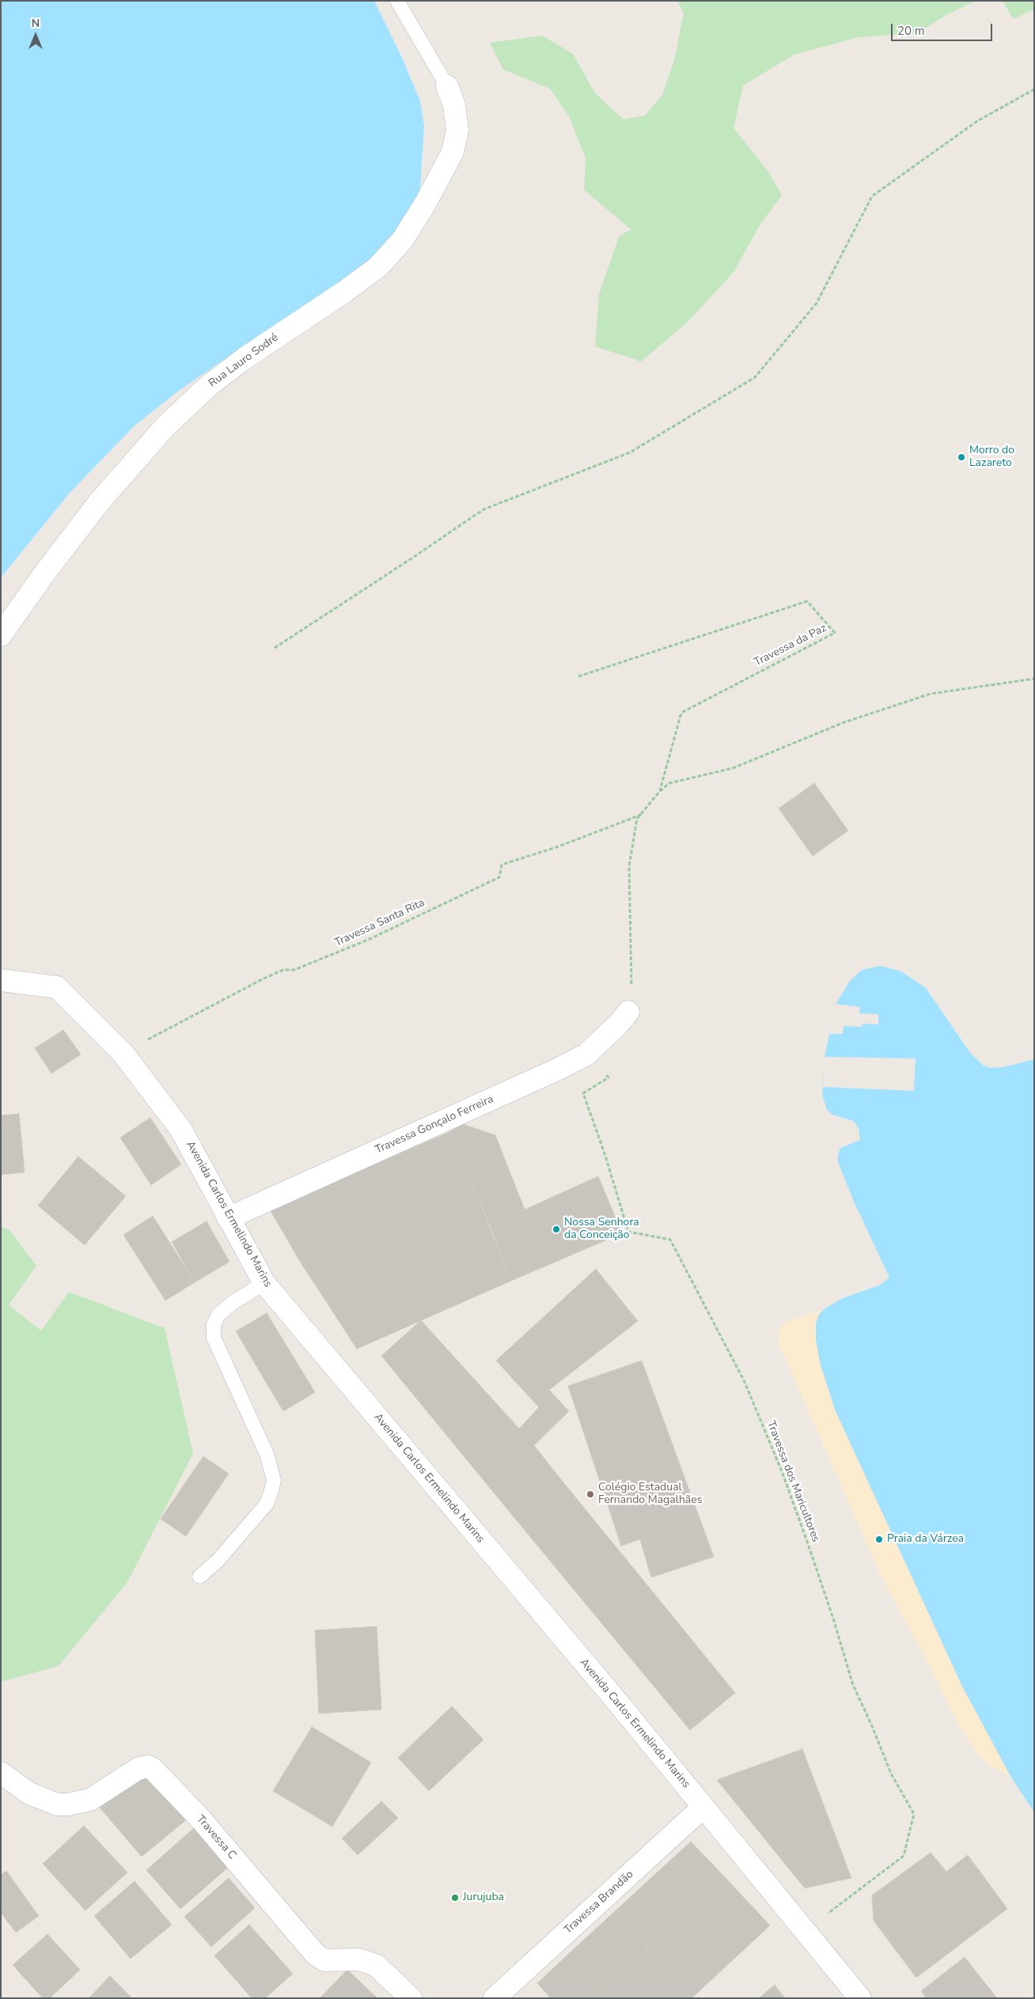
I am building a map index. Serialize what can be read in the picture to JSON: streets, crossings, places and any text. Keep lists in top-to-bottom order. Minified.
{"streets":{"street":["Rua Lauro Sodré","Travessa Gonçalo Ferreira","Avenida Carlos Ermelindo Marins","Travessa C","Travessa Brandão"],"path":["Travessa da Paz","Travessa Santa Rita","Travessa dos Maricultores"]},"crossings":[["Travessa Santa Rita","Avenida Carlos Ermelindo Marins"],["Travessa Gonçalo Ferreira","Avenida Carlos Ermelindo Marins"],["Travessa Gonçalo Ferreira","Travessa dos Maricultores"],["Avenida Carlos Ermelindo Marins","Travessa dos Maricultores"],["Avenida Carlos Ermelindo Marins","Travessa Brandão"]],"places":["Morro do Lazareto","Nossa Senhora da Conceição","Colégio Estadual Fernando Magalhães","Praia da Várzea","Jurujuba"],"scale_bar":"20 m","north":"top"}
